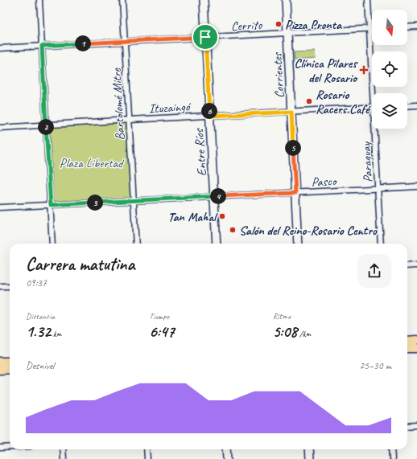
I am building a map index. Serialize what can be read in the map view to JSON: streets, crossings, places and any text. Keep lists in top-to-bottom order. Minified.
{"streets":{"main road":["Corrientes","Entre Ríos"],"street":["Cerrito","Bartolomé Mitre","Ituzaingó","Paraguay","Pasco"]},"crossings":[["Cerrito","Corrientes"],["Cerrito","Bartolomé Mitre"],["Cerrito","Entre Ríos"],["Cerrito","Paraguay"],["Corrientes","Ituzaingó"],["Corrientes","Pasco"],["Bartolomé Mitre","Ituzaingó"],["Bartolomé Mitre","Pasco"],["Ituzaingó","Entre Ríos"],["Entre Ríos","Pasco"],["Paraguay","Pasco"]],"parks":["Plaza Libertad"],"places":{"other":["Pizza Pronta","Rosario Racers Café","Tan Mahal","Salón del Reino-Rosario Centro"],"health":["Clínica Pilares del Rosario"]},"north":"bottom","page":{"pins":["1","6","2","5","4","3"],"heading":["Carrera matutina","09:37"],"stats":[["Distancia","1.32 km"],["Tiempo","6:47"],["Ritmo","5:08 /km"]],"chart":["Desnivel","25–30 m"]}}
